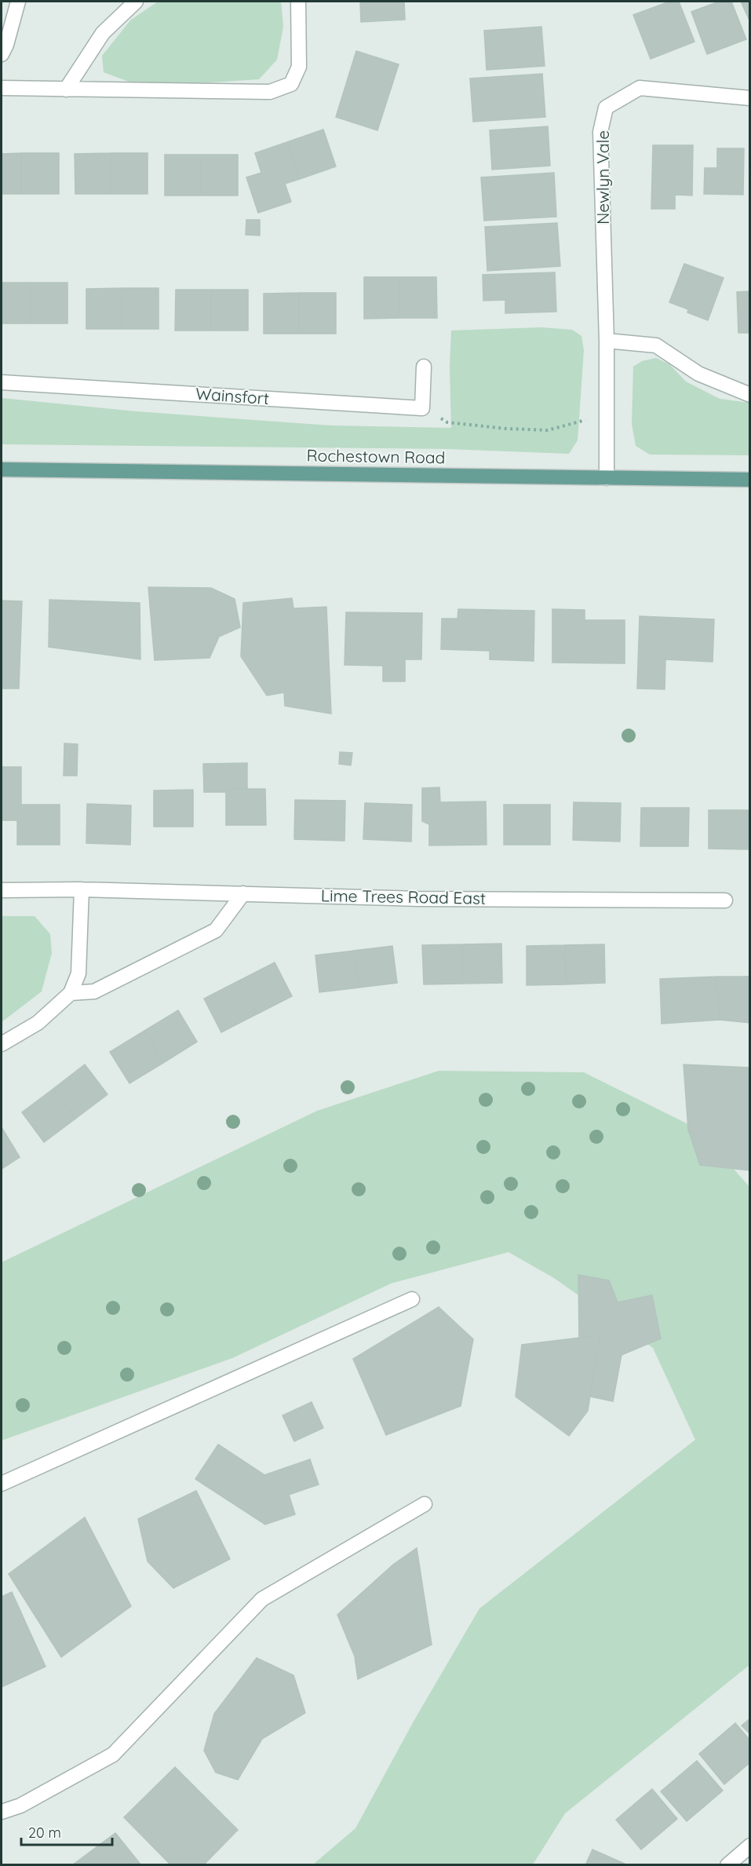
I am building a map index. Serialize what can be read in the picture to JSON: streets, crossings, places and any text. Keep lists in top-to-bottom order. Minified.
{"streets":{"main road":["Rochestown Road"],"street":["Newlyn Vale","Wainsfort","Lime Trees Road East"]},"crossings":[["Newlyn Vale","Rochestown Road"]],"scale_bar":"20 m"}
